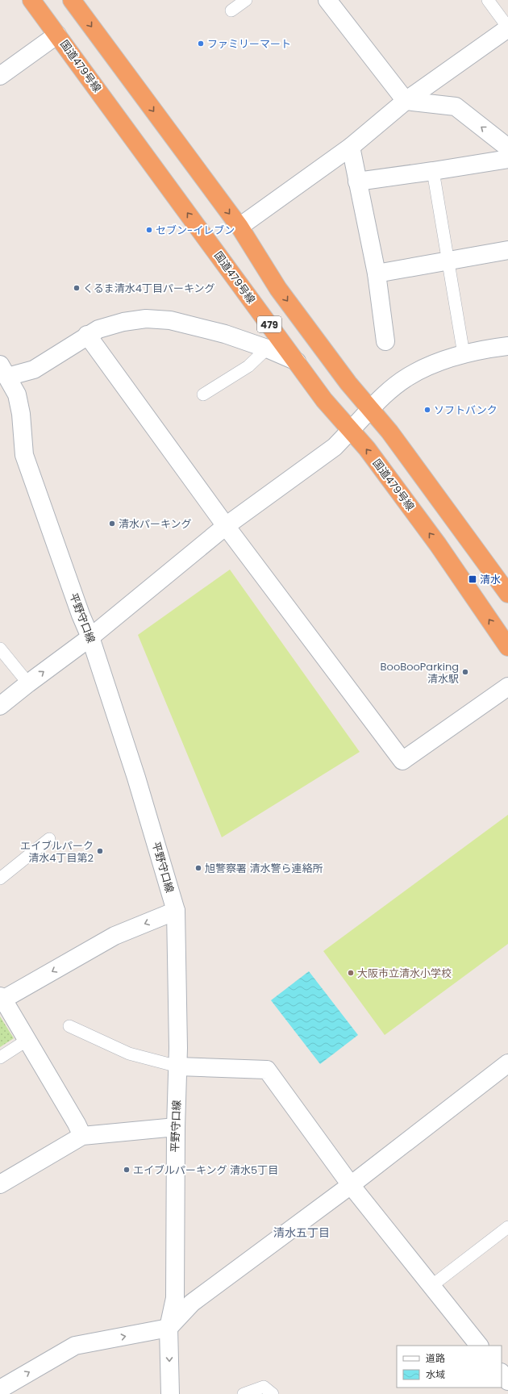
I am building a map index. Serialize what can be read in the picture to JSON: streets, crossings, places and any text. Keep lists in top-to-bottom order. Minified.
{"streets":{"highway":["国道479号線","479"],"street":["平野守口線"]},"districts":["清水五丁目"],"places":{"other":["ファミリーマート","セブン-イレブン","くるま清水4丁目パーキング","ソフトバンク","清水パーキング","BooBooParking 清水駅","エイブルパーク 清水4丁目第2","旭警察署 清水警ら連絡所","大阪市立清水小学校","エイブルパーキング 清水5丁目"],"transit":["清水"]},"legend":["道路","水域"]}
